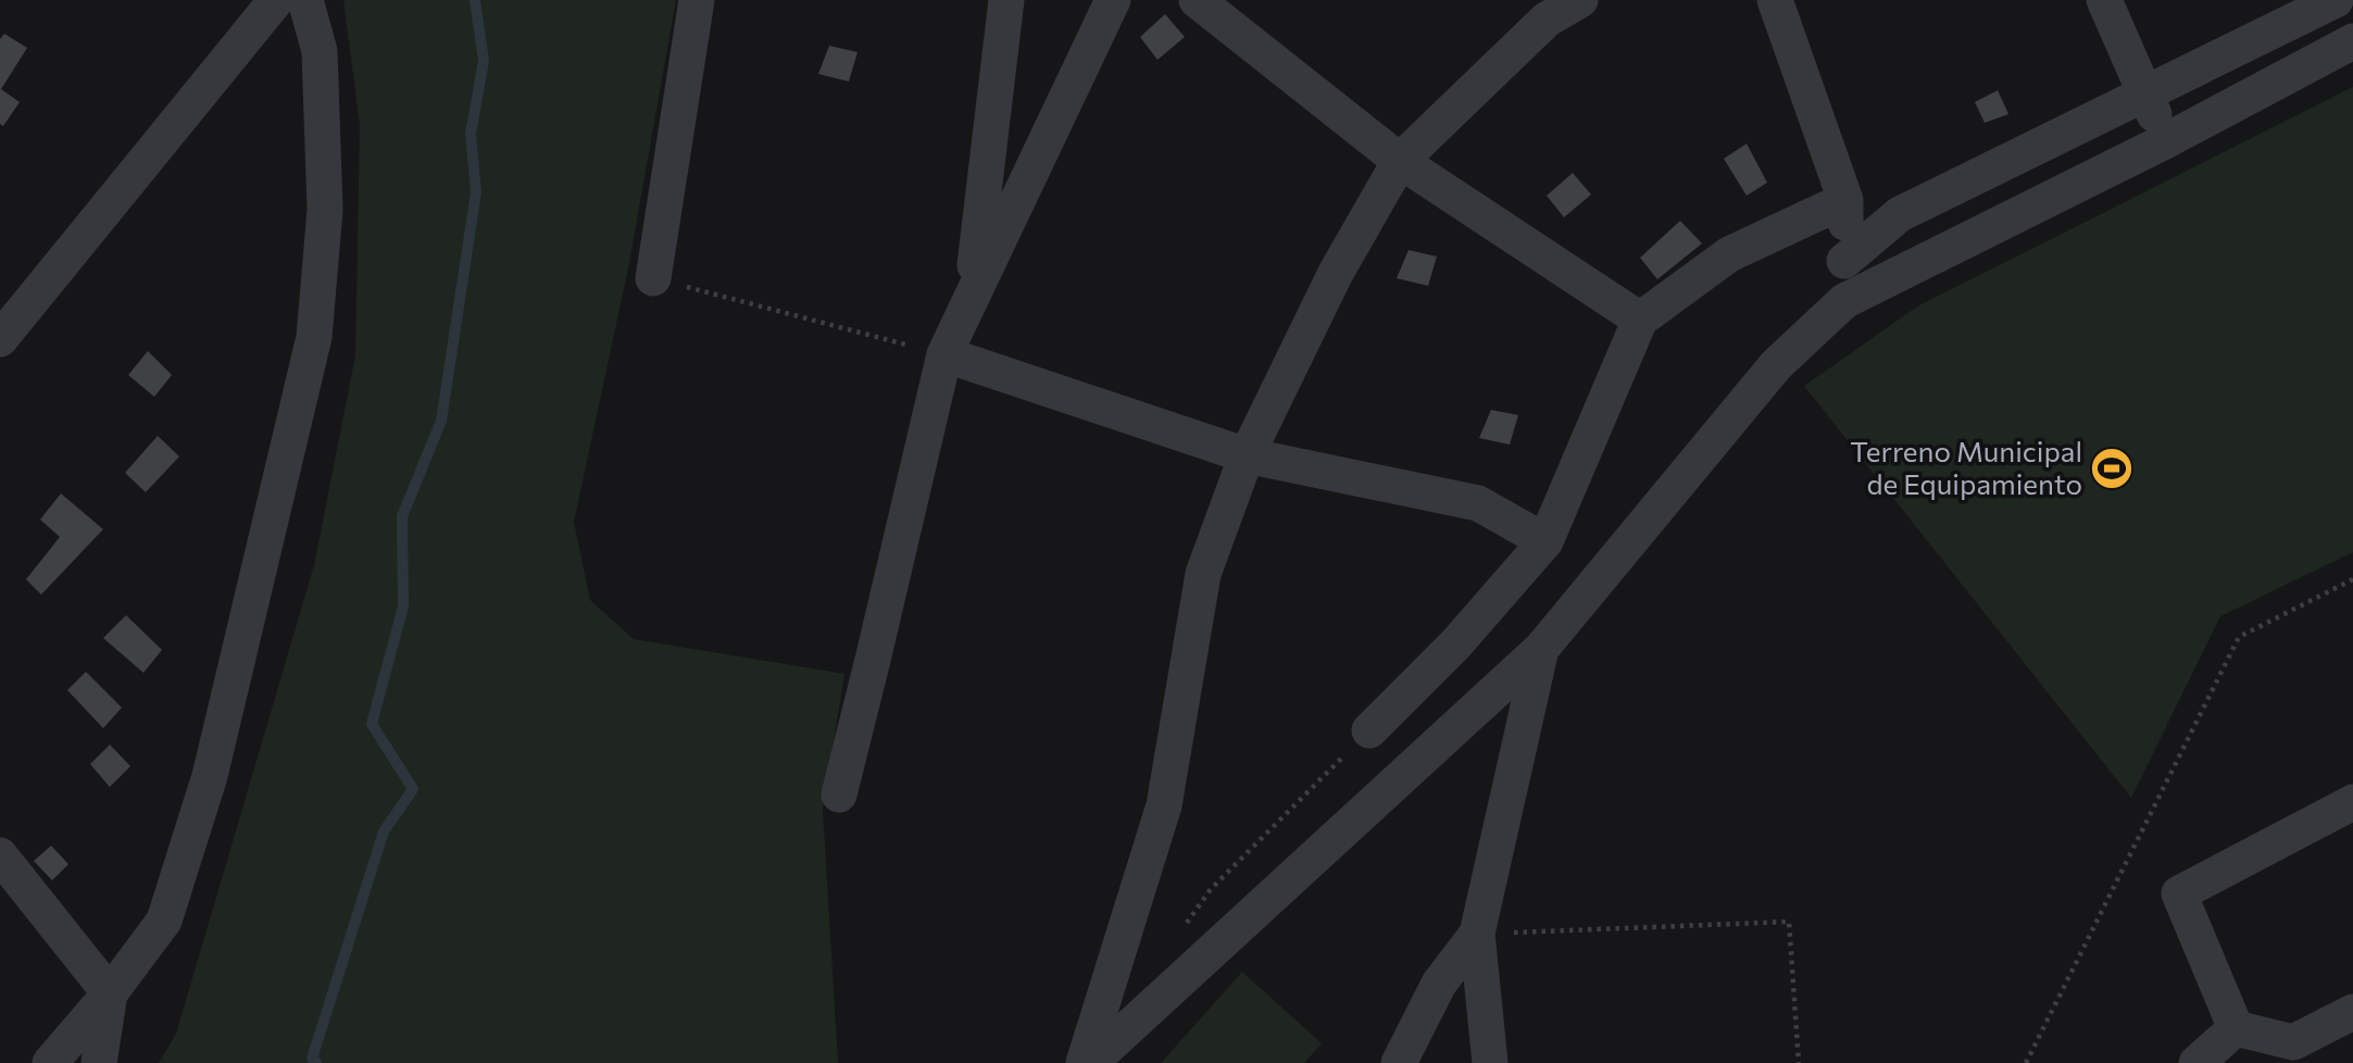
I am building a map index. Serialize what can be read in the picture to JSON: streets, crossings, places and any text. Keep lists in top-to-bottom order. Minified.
{"places":{"sports":["Terreno Municipal de Equipamiento"]}}
